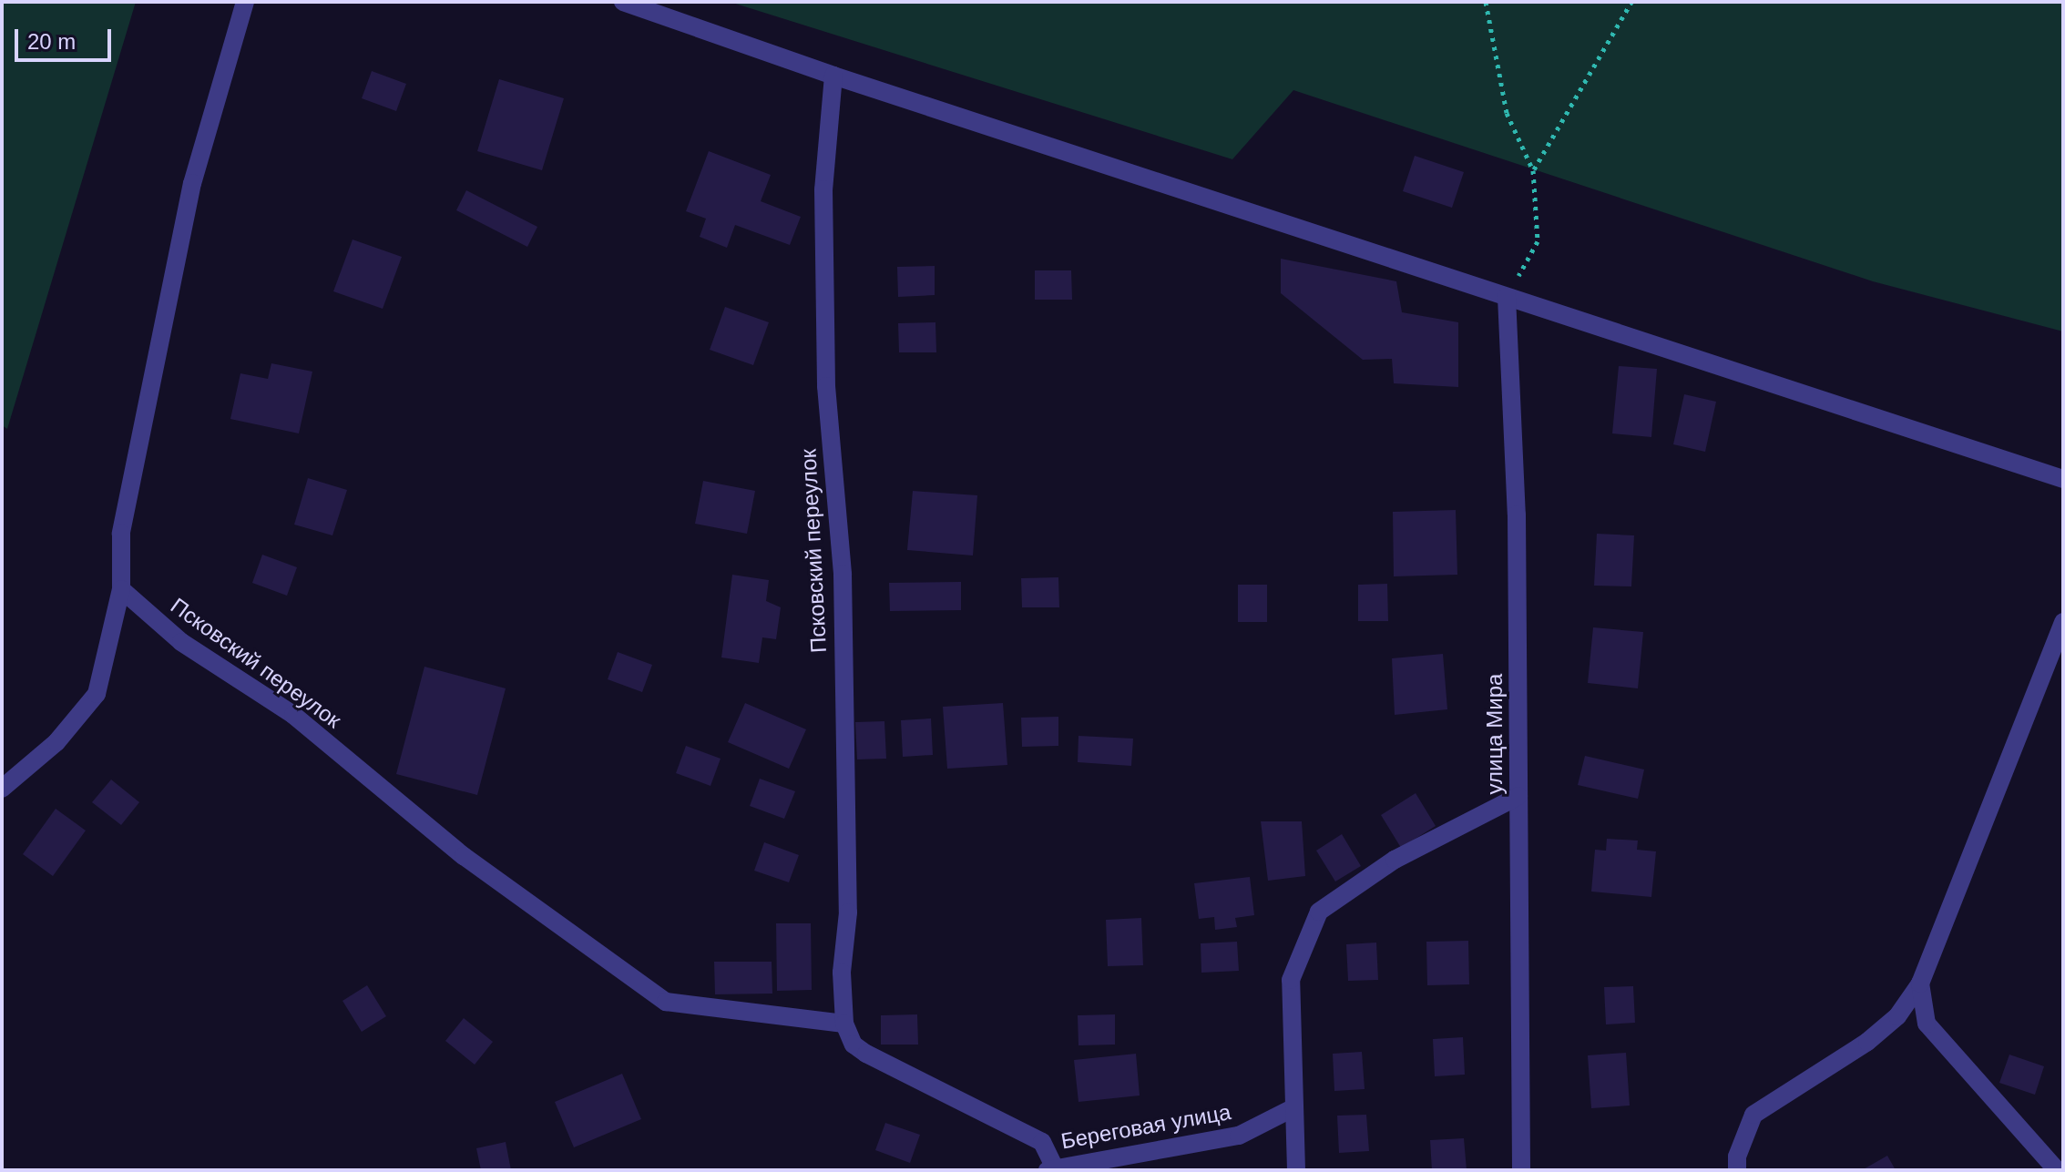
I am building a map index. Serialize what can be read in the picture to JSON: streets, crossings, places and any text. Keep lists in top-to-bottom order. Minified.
{"streets":{"street":["Псковский переулок","улица Мира","Береговая улица"]},"scale_bar":"20 m"}
